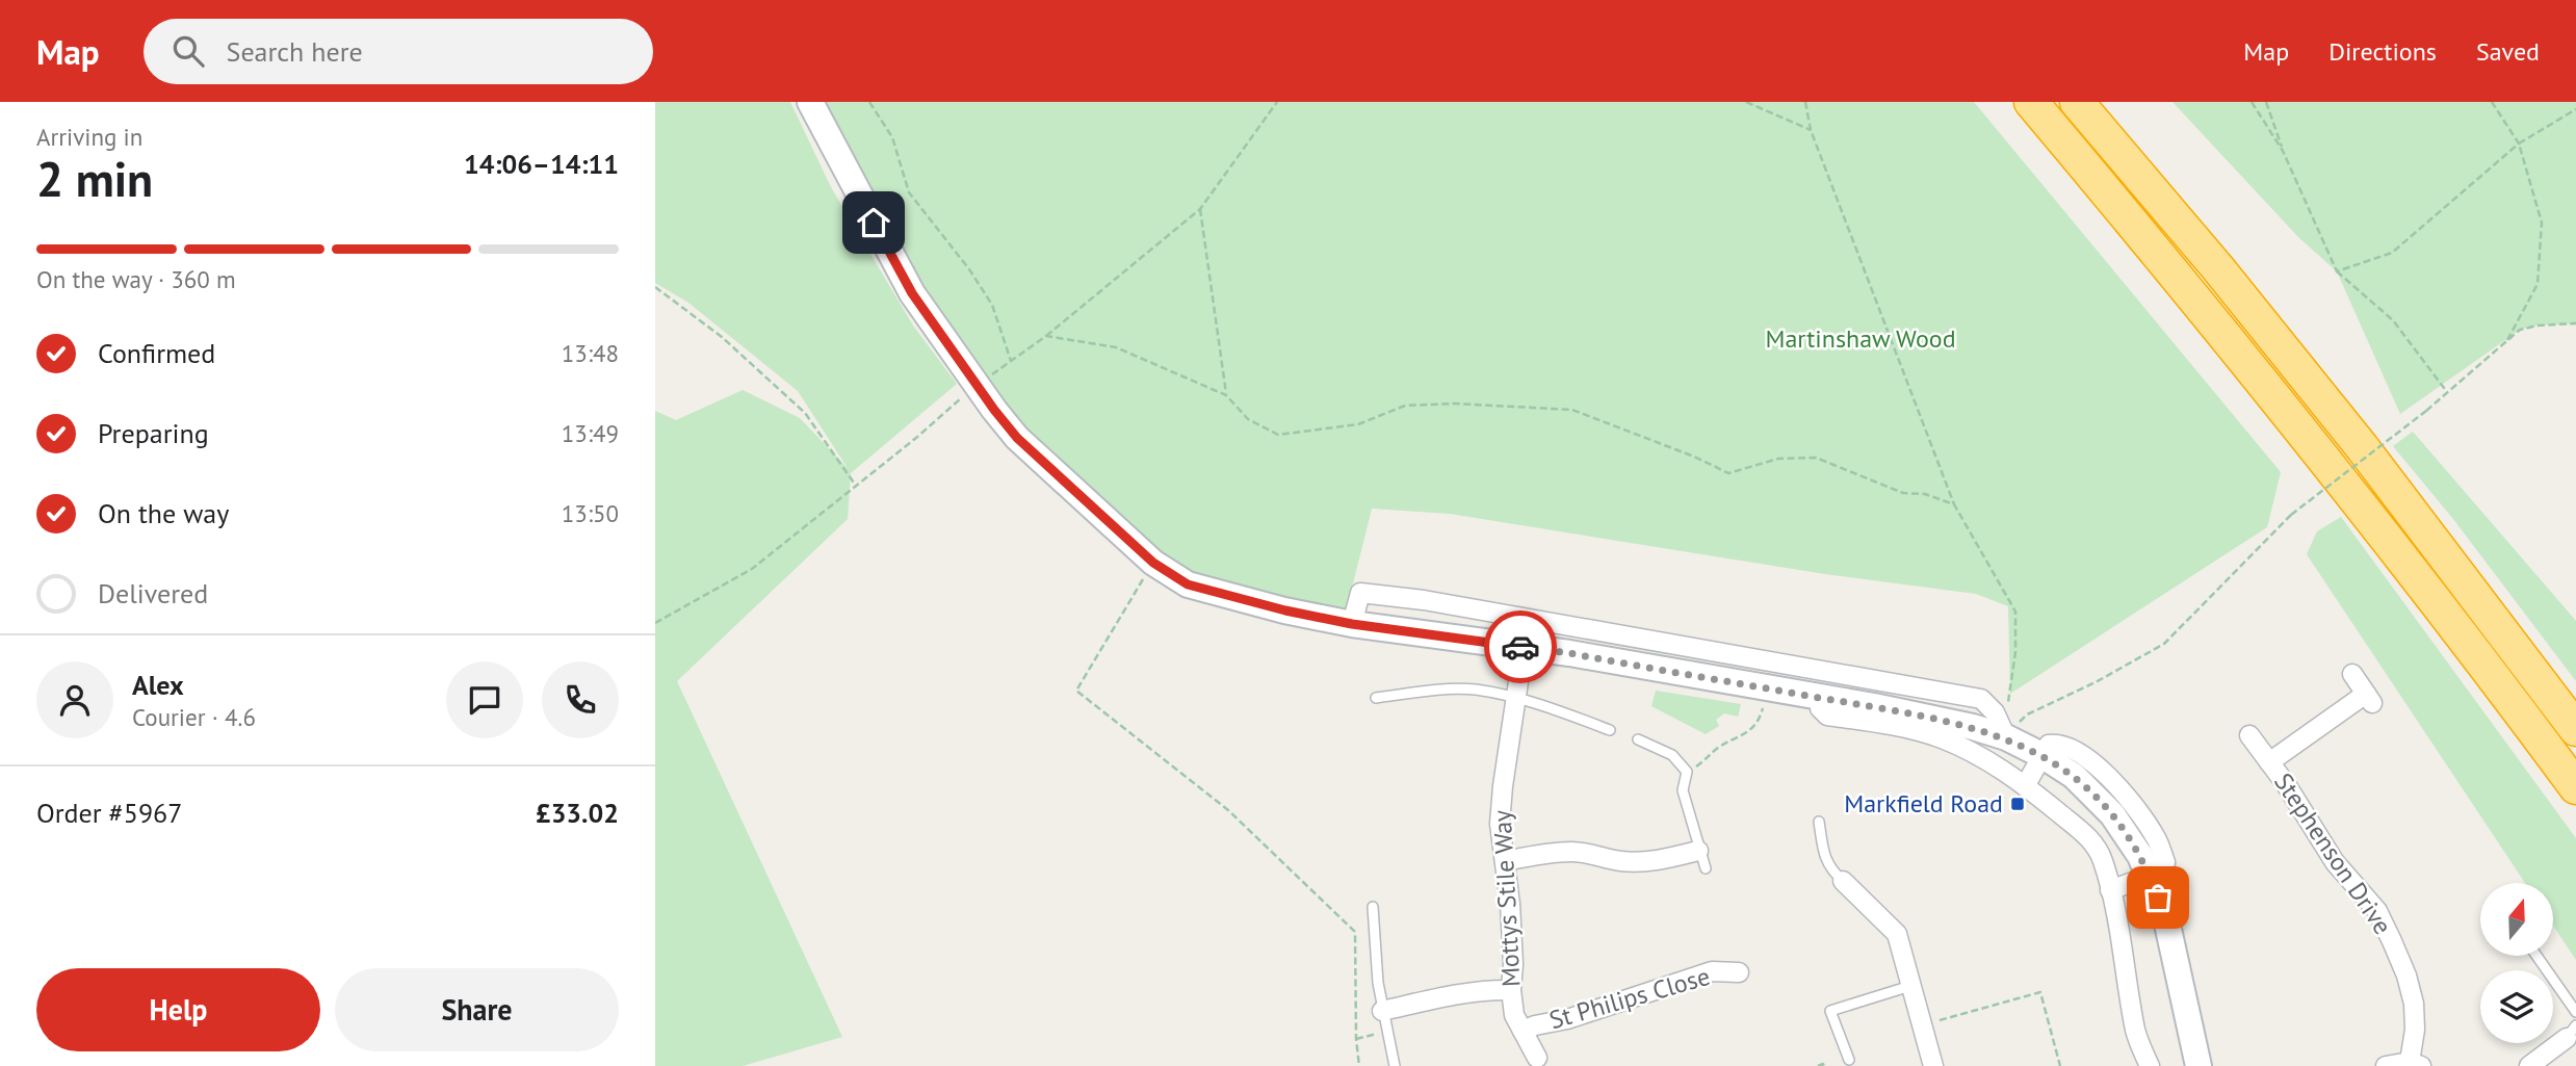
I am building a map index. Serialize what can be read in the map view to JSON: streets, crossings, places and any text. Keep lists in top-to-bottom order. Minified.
{"streets":{"street":["Stephenson Drive","Mottys Stile Way","St Philips Close"]},"crossings":[["Mottys Stile Way","St Philips Close"]],"parks":["Martinshaw Wood"],"places":{"transit":["Markfield Road"]},"north":"top","page":{"header":"Map","search":"Search here","nav":["Map","Directions","Saved"],"heading":["2 min","Arriving in","14:06–14:11"],"panel":["Alex","Courier · 4.6","Order #5967","£33.02"],"bar":"On the way · 360 m","list":[["Confirmed","13:48"],["Preparing","13:49"],["On the way","13:50"],"Delivered"],"buttons":["Help","Share"]}}
